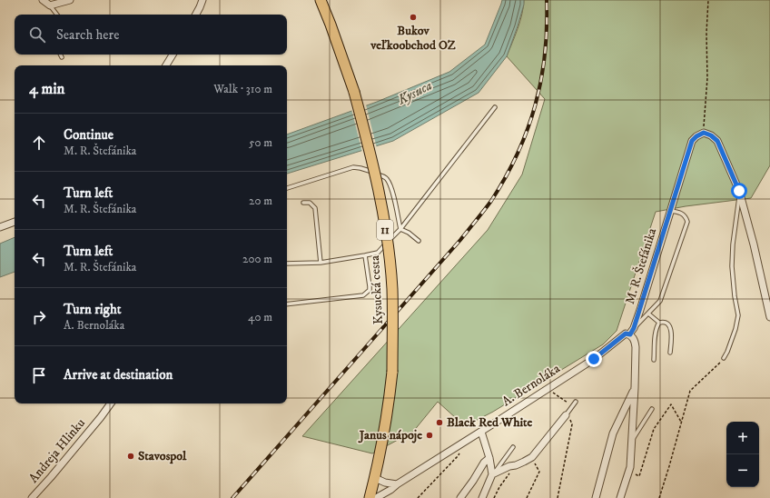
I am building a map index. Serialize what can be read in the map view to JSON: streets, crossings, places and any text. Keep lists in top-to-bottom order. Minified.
{"streets":{"main road":["11","Kysucká cesta"],"street":["M. R. Štefánika","A. Bernoláka","Andreja Hlinku"]},"crossings":[["M. R. Štefánika","A. Bernoláka"]],"water":["Kysuca"],"places":["Bukov veľkoobchod OZ","Black Red White","Janus nápoje","Stavospol"],"page":{"search":"Search here","heading":["4 min","Walk · 310 m"],"list":[["Continue","M. R. Štefánika","50 m"],["Turn left","M. R. Štefánika","20 m"],["Turn left","M. R. Štefánika","200 m"],["Turn right","A. Bernoláka","40 m"],"Arrive at destination"],"map_buttons":["+","−"]}}
